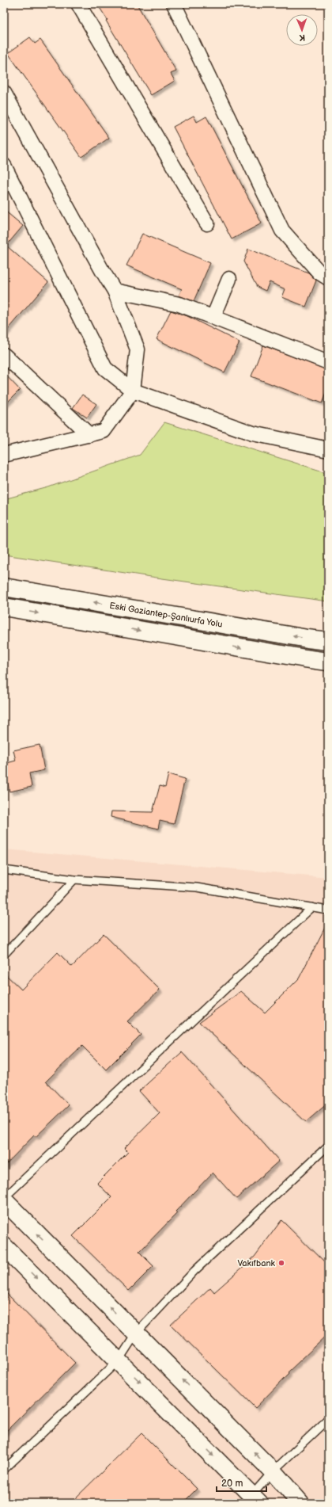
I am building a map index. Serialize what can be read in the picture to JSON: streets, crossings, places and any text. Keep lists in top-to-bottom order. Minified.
{"streets":{"street":["Eski Gaziantep-Şanlıurfa Yolu"]},"places":["Vakıfbank"],"scale_bar":"20 m","north":"bottom"}
